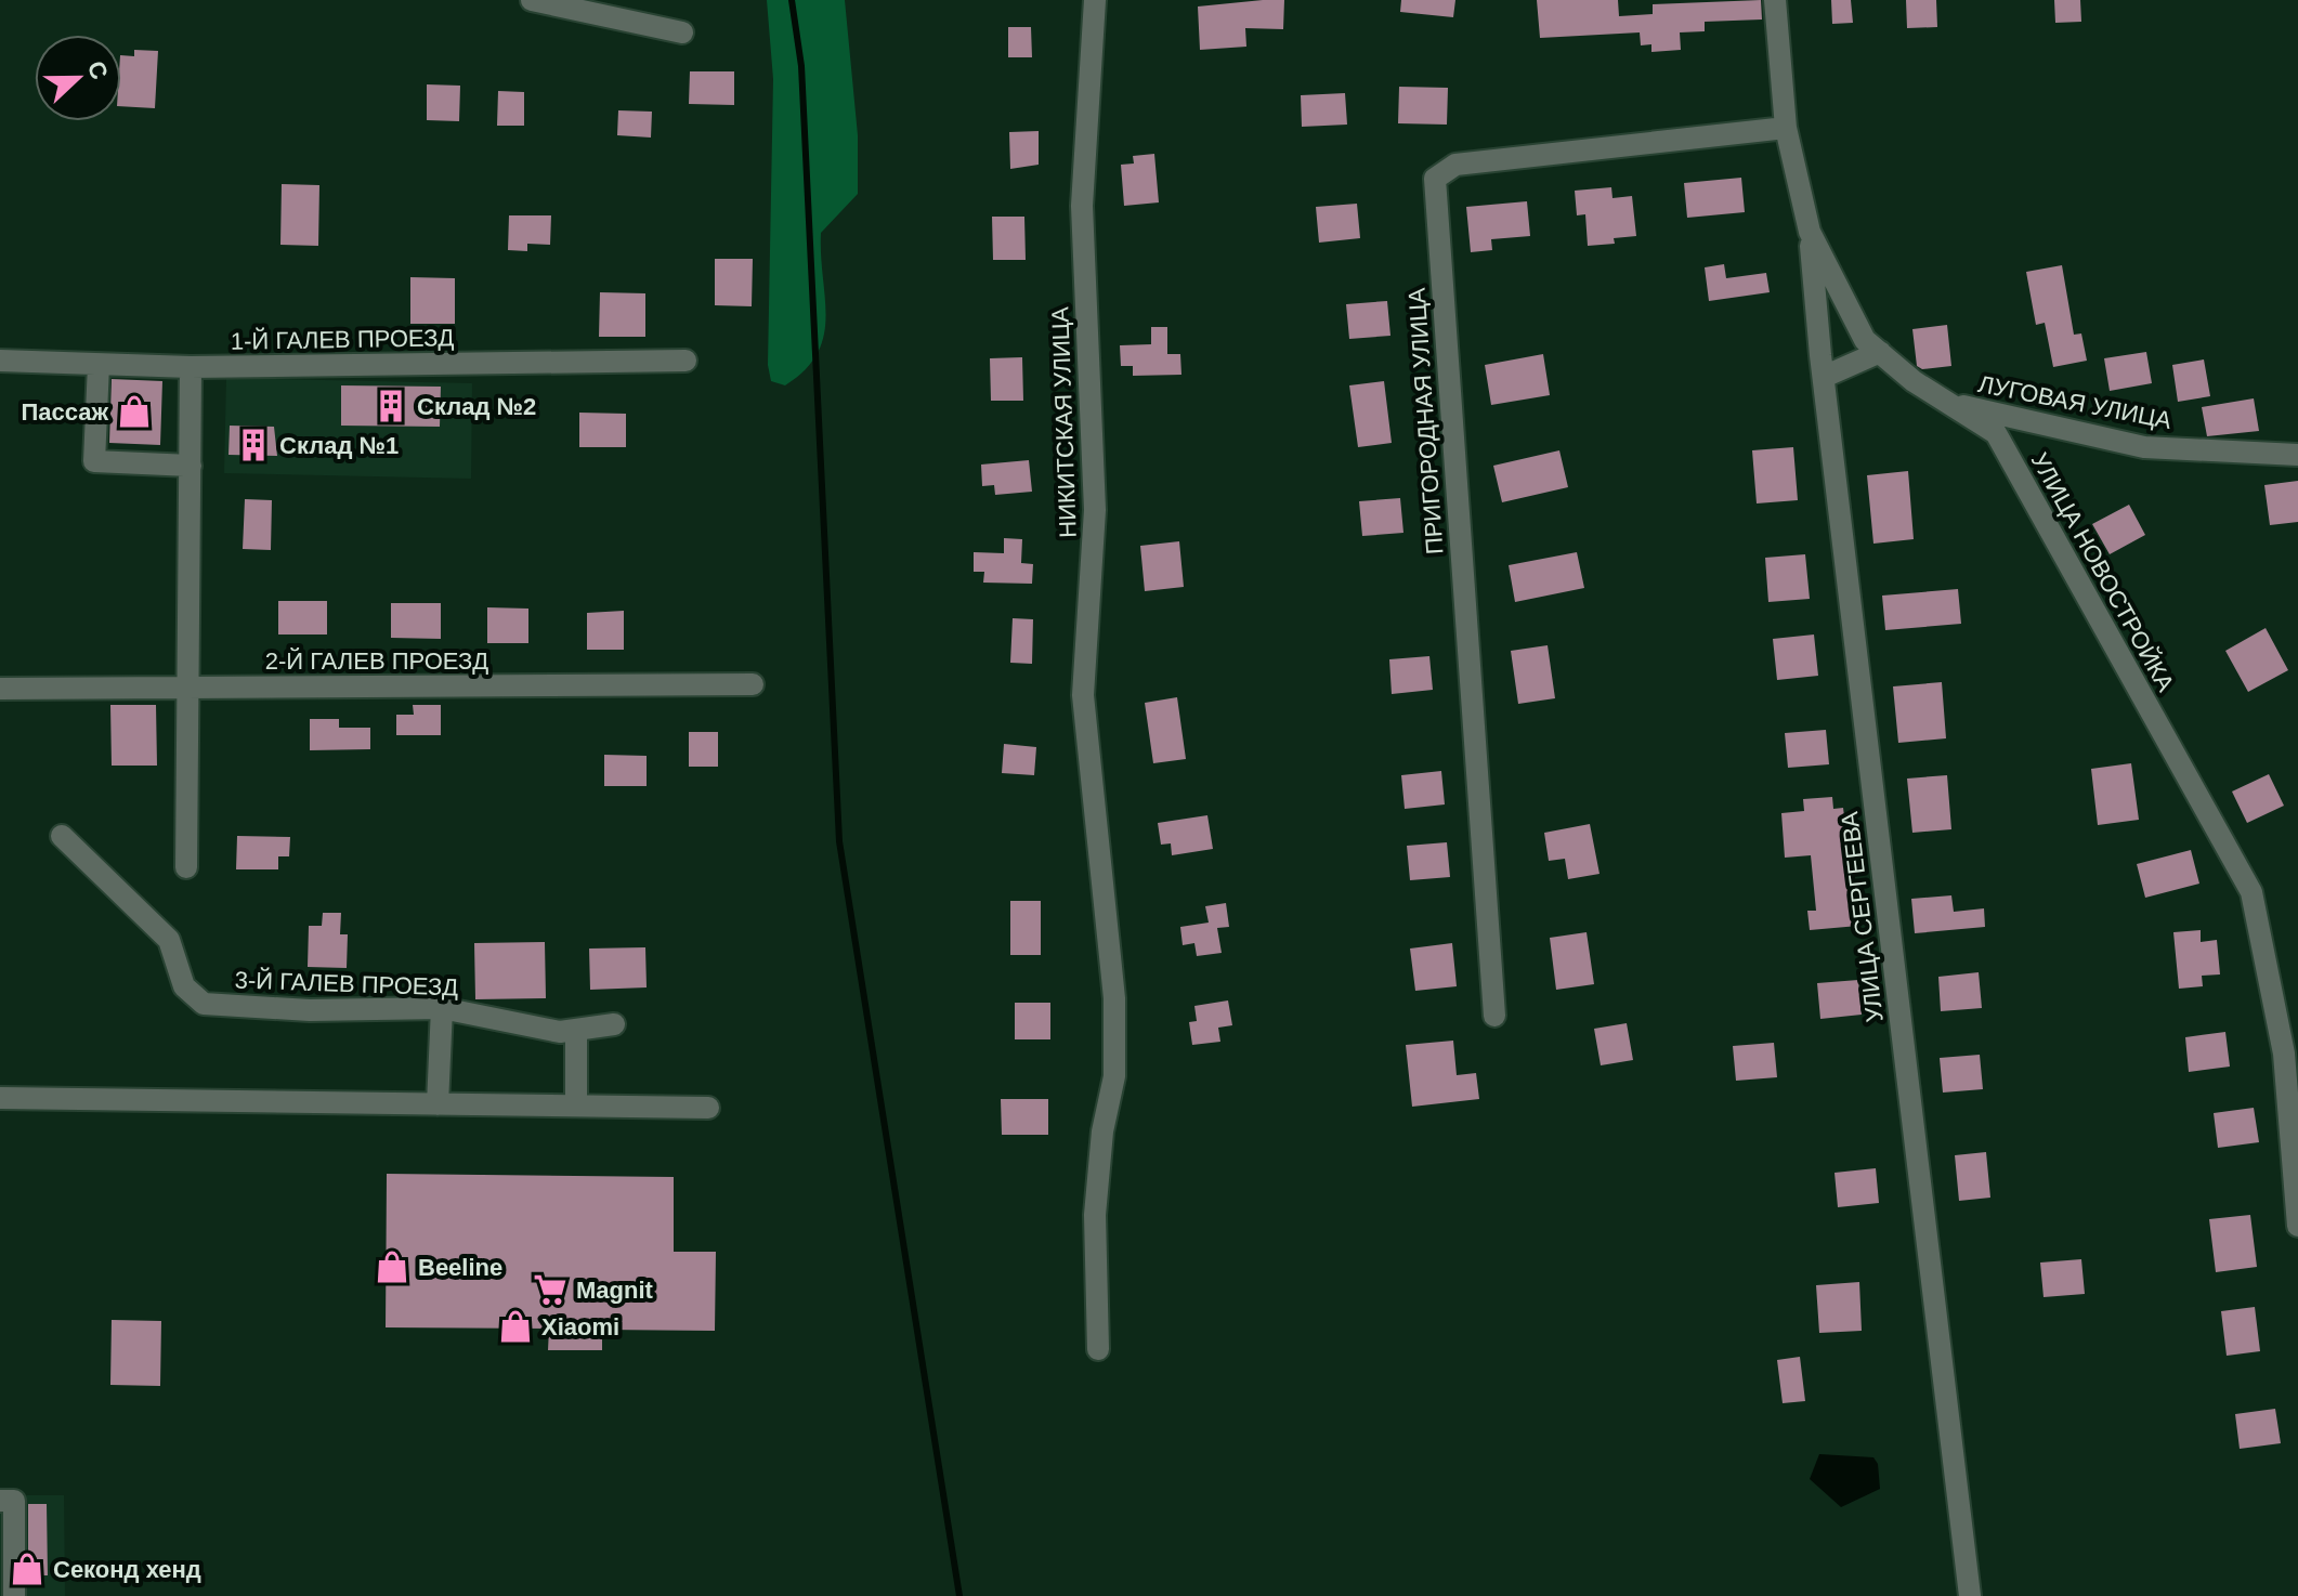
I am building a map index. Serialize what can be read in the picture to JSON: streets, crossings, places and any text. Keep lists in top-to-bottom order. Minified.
{"streets":{"street":["1-Й ГАЛЕВ ПРОЕЗД","ЛУГОВАЯ УЛИЦА","ПРИГОРОДНАЯ УЛИЦА","НИКИТСКАЯ УЛИЦА","УЛИЦА НОВОСТРОЙКА","2-Й ГАЛЕВ ПРОЕЗД","УЛИЦА СЕРГЕЕВА","3-Й ГАЛЕВ ПРОЕЗД"]},"crossings":[["ЛУГОВАЯ УЛИЦА","УЛИЦА НОВОСТРОЙКА"],["ПРИГОРОДНАЯ УЛИЦА","УЛИЦА НОВОСТРОЙКА"],["УЛИЦА НОВОСТРОЙКА","УЛИЦА СЕРГЕЕВА"]],"places":{"building":["Склад №2","Склад №1"],"shop":["Пассаж","Beeline","Xiaomi","Секонд хенд"],"supermarket":["Magnit"]},"north":"right"}
